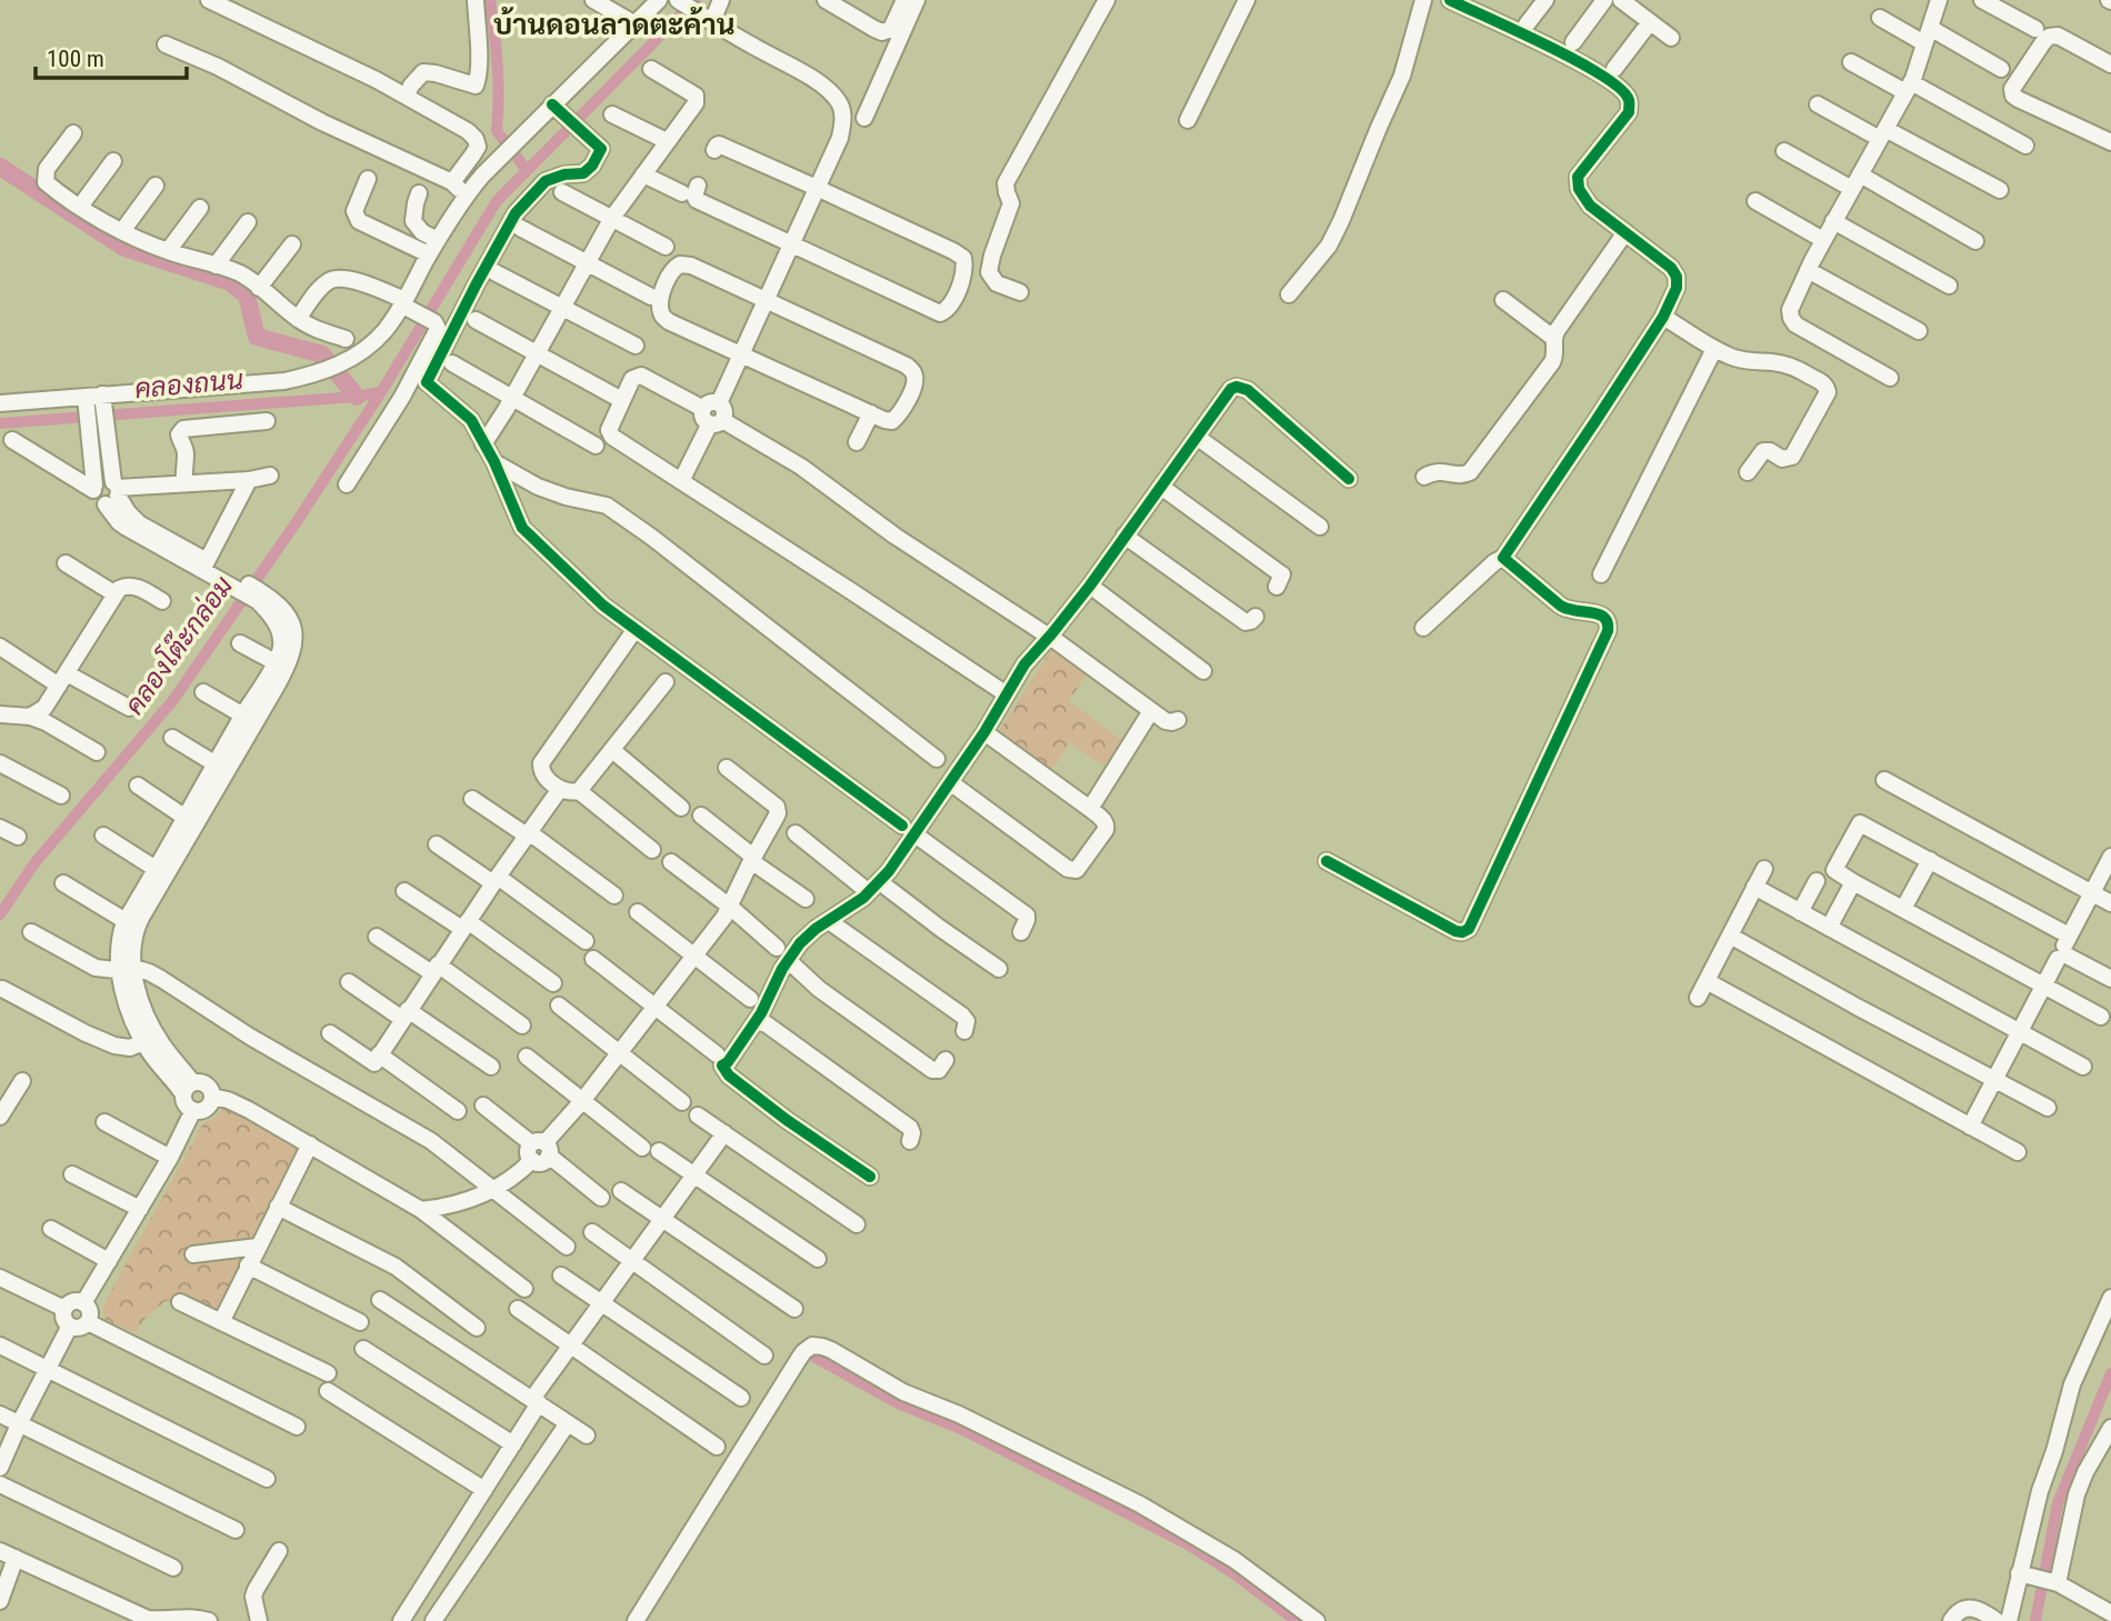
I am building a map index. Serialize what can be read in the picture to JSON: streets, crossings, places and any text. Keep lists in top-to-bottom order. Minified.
{"districts":["บ้านดอนลาดตะค้าน"],"water":["คลองถนน","คลองโต๊ะกล่อม"],"scale_bar":"100 m"}
